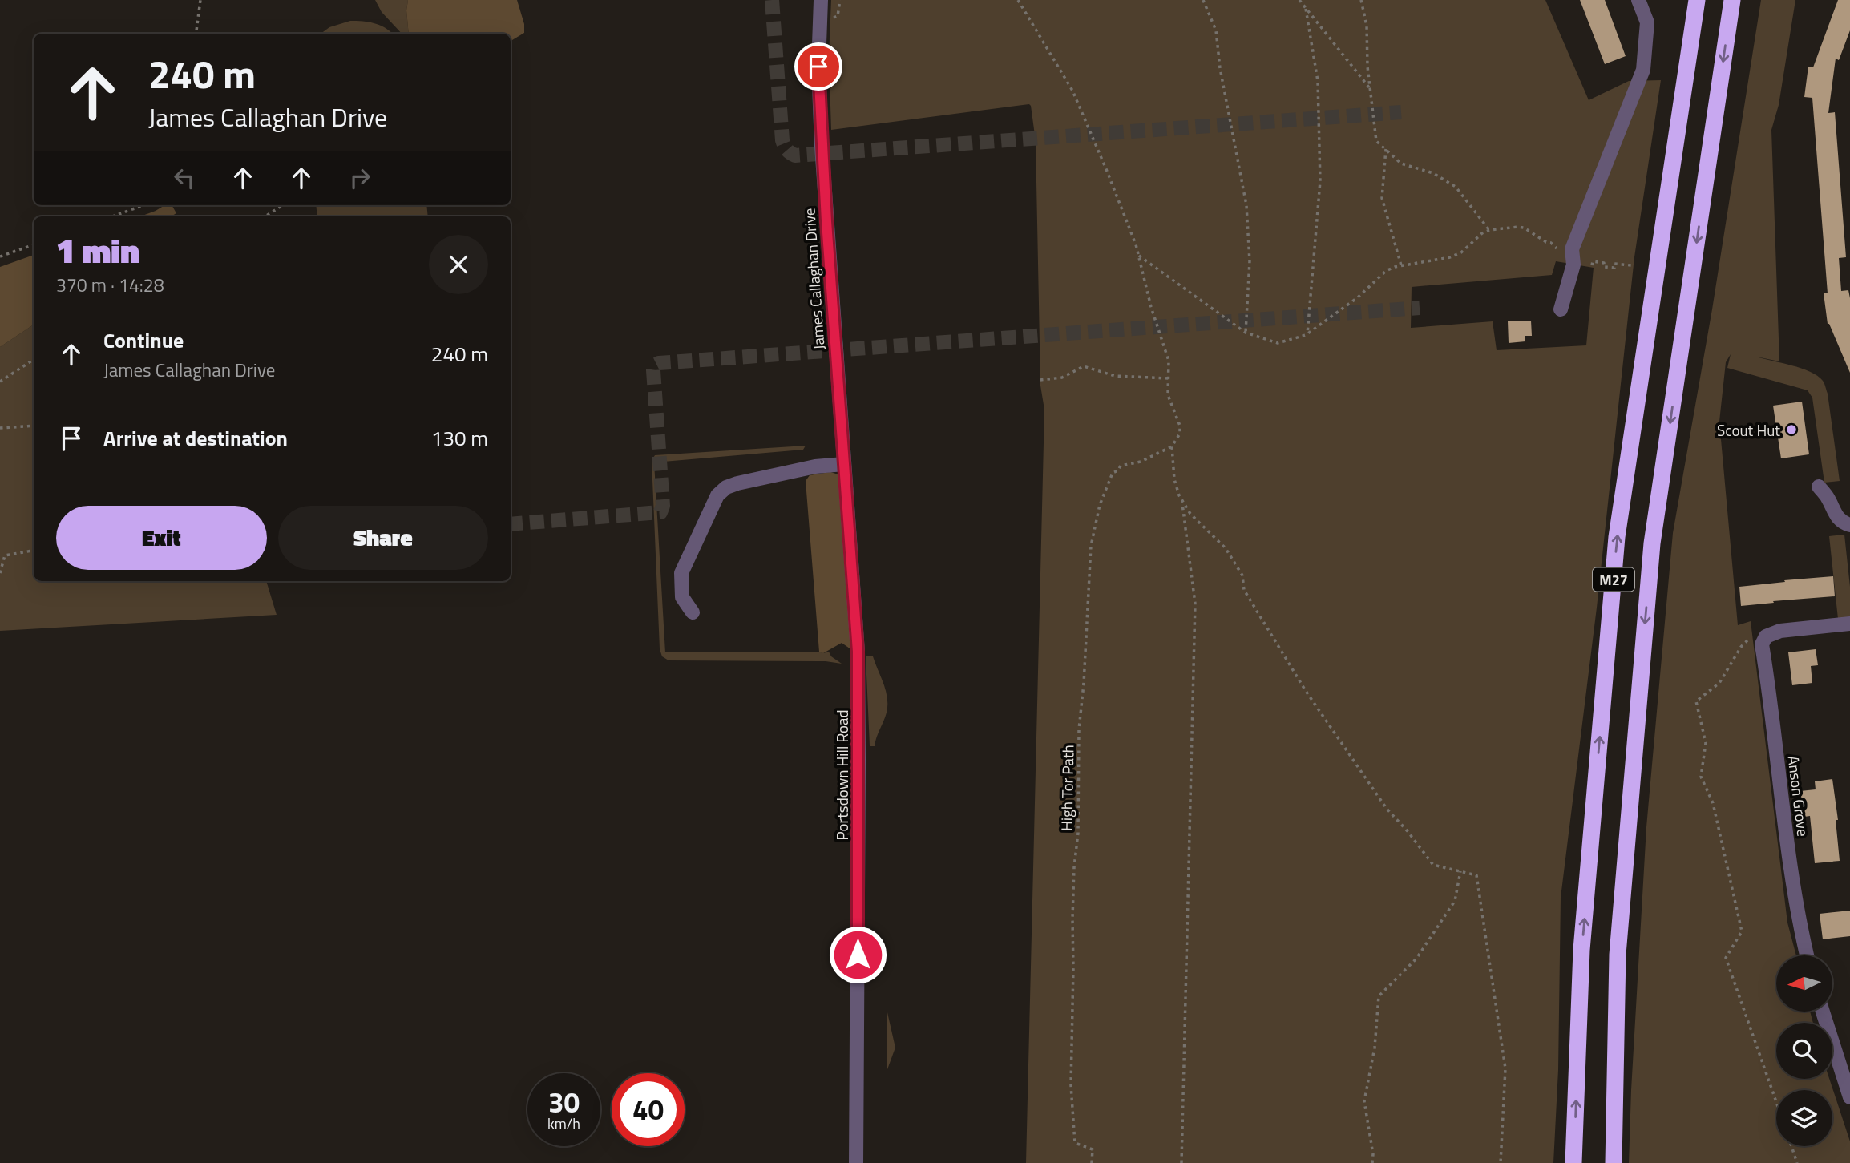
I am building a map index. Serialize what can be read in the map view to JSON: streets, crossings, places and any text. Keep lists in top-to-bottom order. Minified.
{"streets":{"highway":["M27"],"street":["James Callaghan Drive","Portsdown Hill Road","Anson Grove"],"path":["High Tor Path"]},"crossings":[["James Callaghan Drive","Portsdown Hill Road"]],"places":["Scout Hut"],"north":"left","page":{"turn":["240 m","James Callaghan Drive"],"heading":["1 min","370 m · 14:28"],"list":[{"name":"Continue","note":"James Callaghan Drive","value":"240 m"},{"name":"Arrive at destination","value":"130 m"}],"buttons":["Exit","Share"],"speed":"30 km/h","limit":"40"}}
